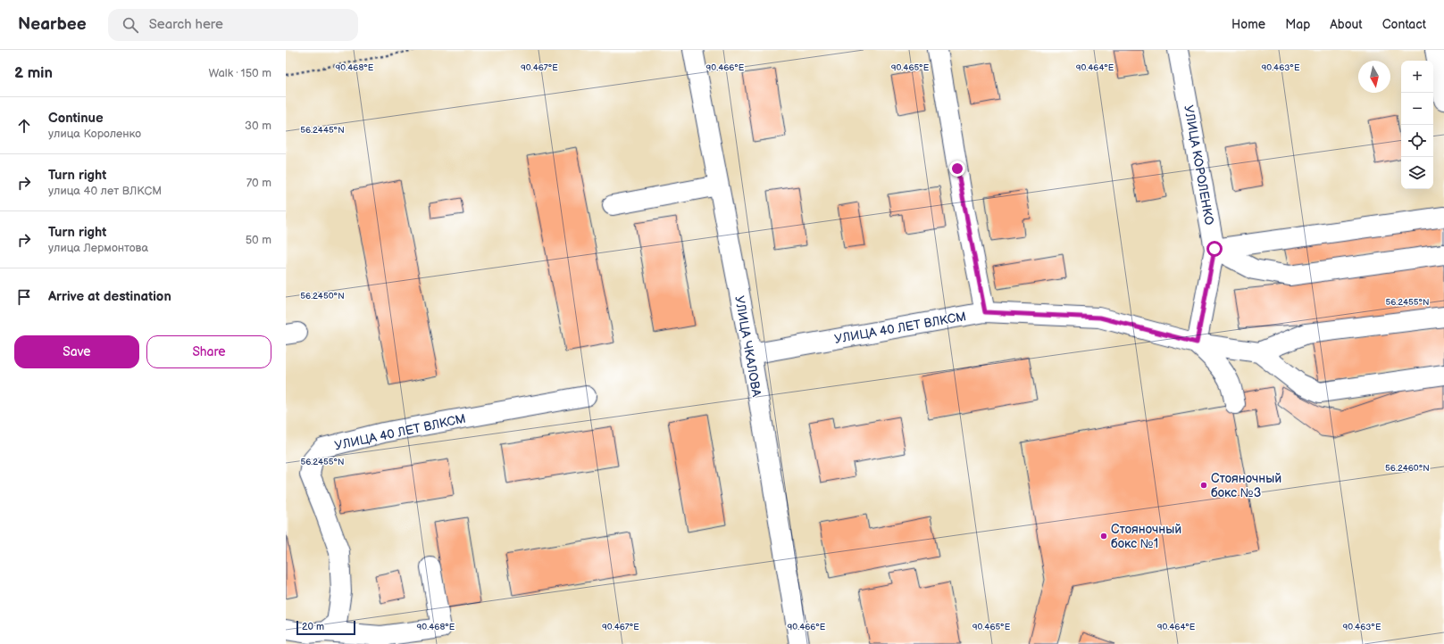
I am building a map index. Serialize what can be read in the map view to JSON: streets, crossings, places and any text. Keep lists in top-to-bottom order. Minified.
{"streets":{"street":["УЛИЦА КОРОЛЕНКО","УЛИЦА 40 ЛЕТ ВЛКСМ","УЛИЦА ЧКАЛОВА"]},"crossings":[["УЛИЦА КОРОЛЕНКО","УЛИЦА 40 ЛЕТ ВЛКСМ"],["УЛИЦА 40 ЛЕТ ВЛКСМ","УЛИЦА ЧКАЛОВА"]],"places":["Стояночный бокс №3","Стояночный бокс №1"],"scale_bar":"20 m","north":"bottom","page":{"header":"Nearbee","search":"Search here","nav":["Home","Map","About","Contact"],"heading":["2 min","Walk · 150 m"],"map_buttons":["+","−"],"list":[["Continue","улица Короленко","30 m"],["Turn right","улица 40 лет ВЛКСМ","70 m"],["Turn right","улица Лермонтова","50 m"],"Arrive at destination"],"buttons":["Save","Share"],"scale":"20 m"},"coordinates":["90.468°E","90.467°E","90.466°E","90.465°E","90.464°E","90.463°E","56.2445°N","56.2450°N","56.2455°N","56.2460°N"]}
